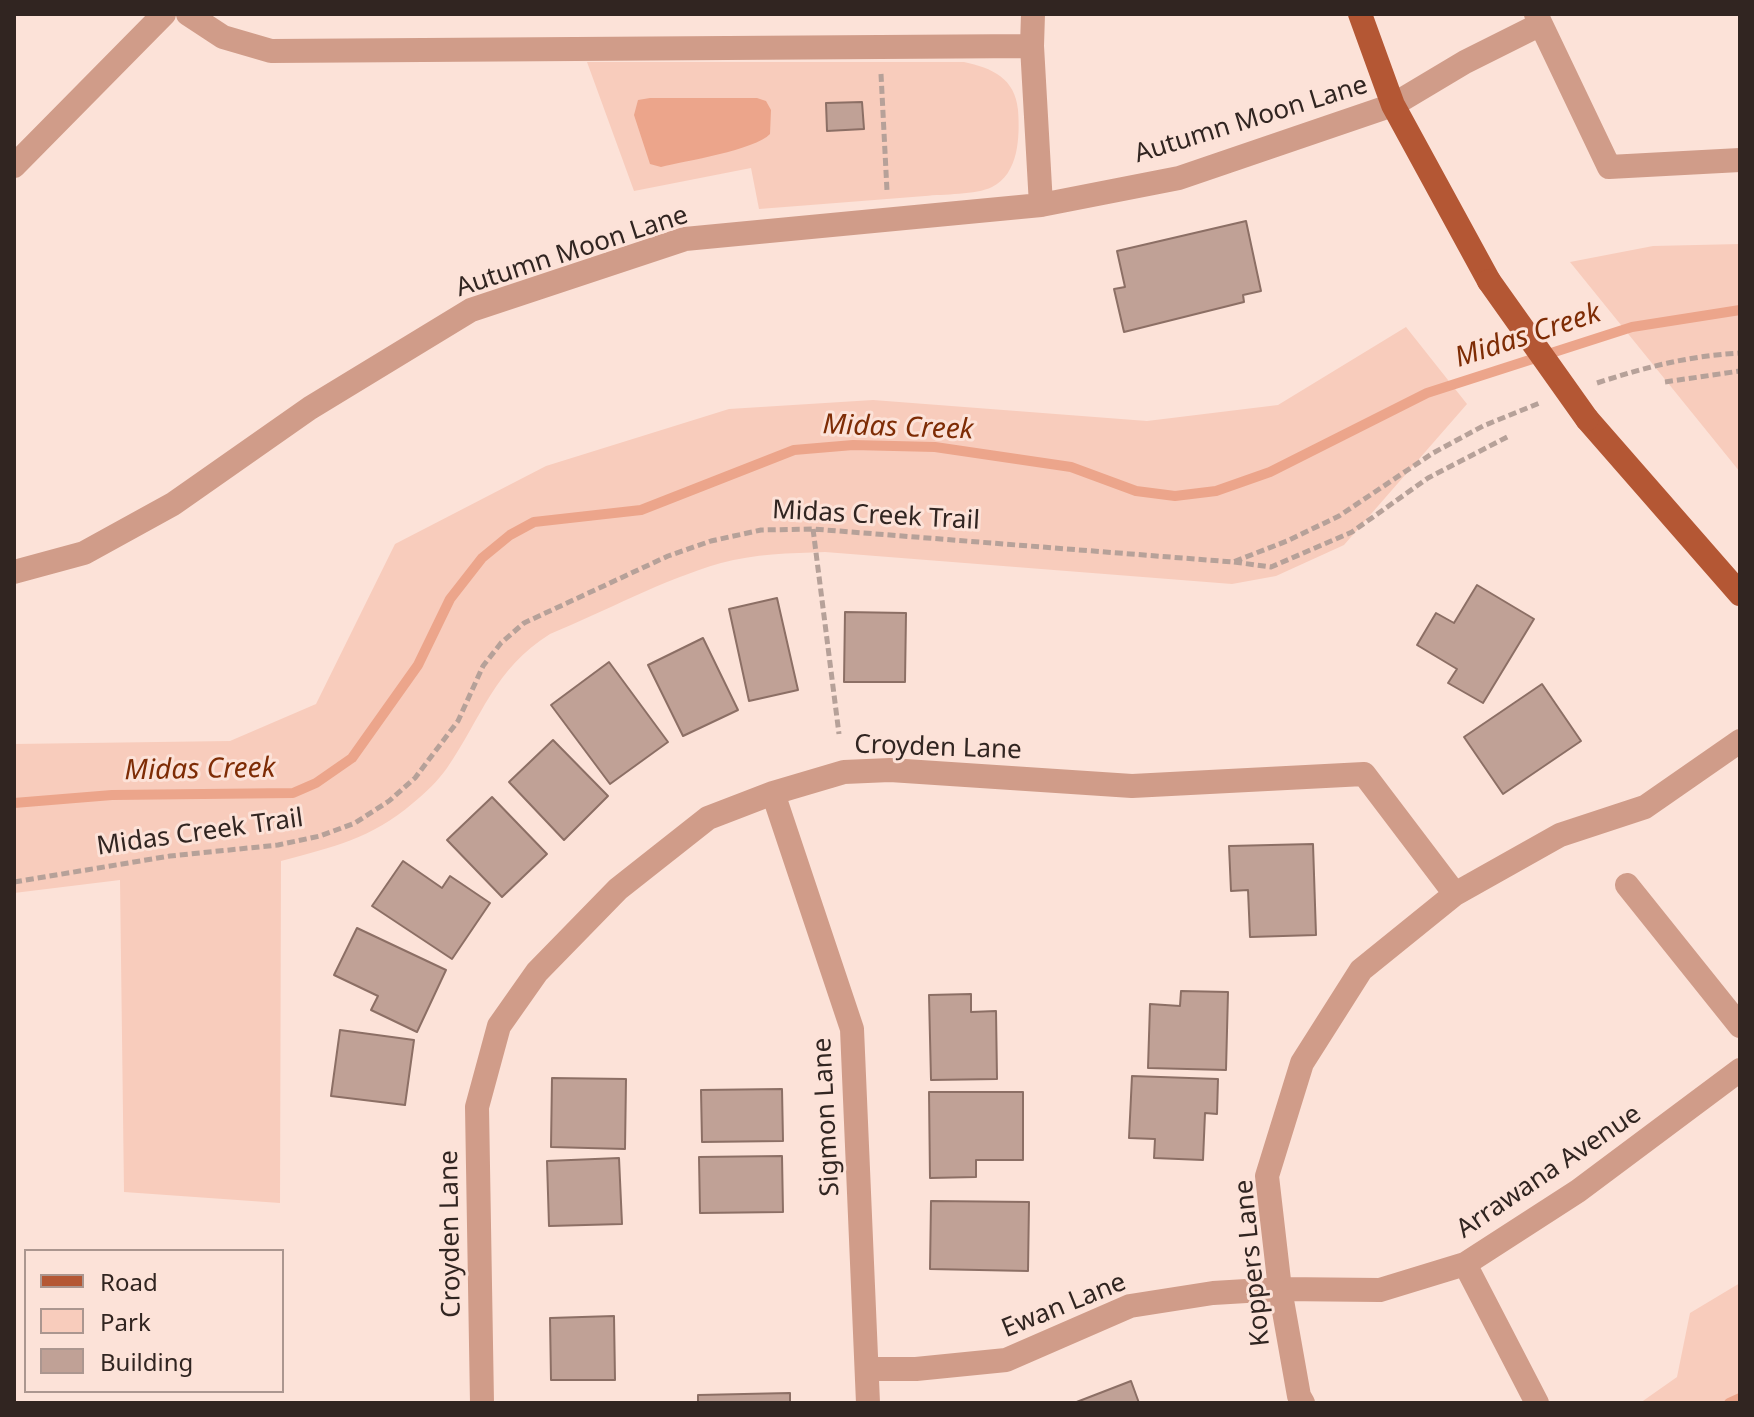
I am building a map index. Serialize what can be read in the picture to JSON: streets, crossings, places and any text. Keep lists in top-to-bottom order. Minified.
{"streets":{"street":["Autumn Moon Lane","Croyden Lane","Sigmon Lane","Arrawana Avenue","Koppers Lane","Ewan Lane"],"path":["Midas Creek Trail"]},"crossings":[["Croyden Lane","Sigmon Lane"],["Croyden Lane","Koppers Lane"],["Sigmon Lane","Ewan Lane"],["Arrawana Avenue","Koppers Lane"],["Arrawana Avenue","Ewan Lane"],["Koppers Lane","Ewan Lane"]],"water":["Midas Creek"],"legend":["Road","Park","Building"]}
